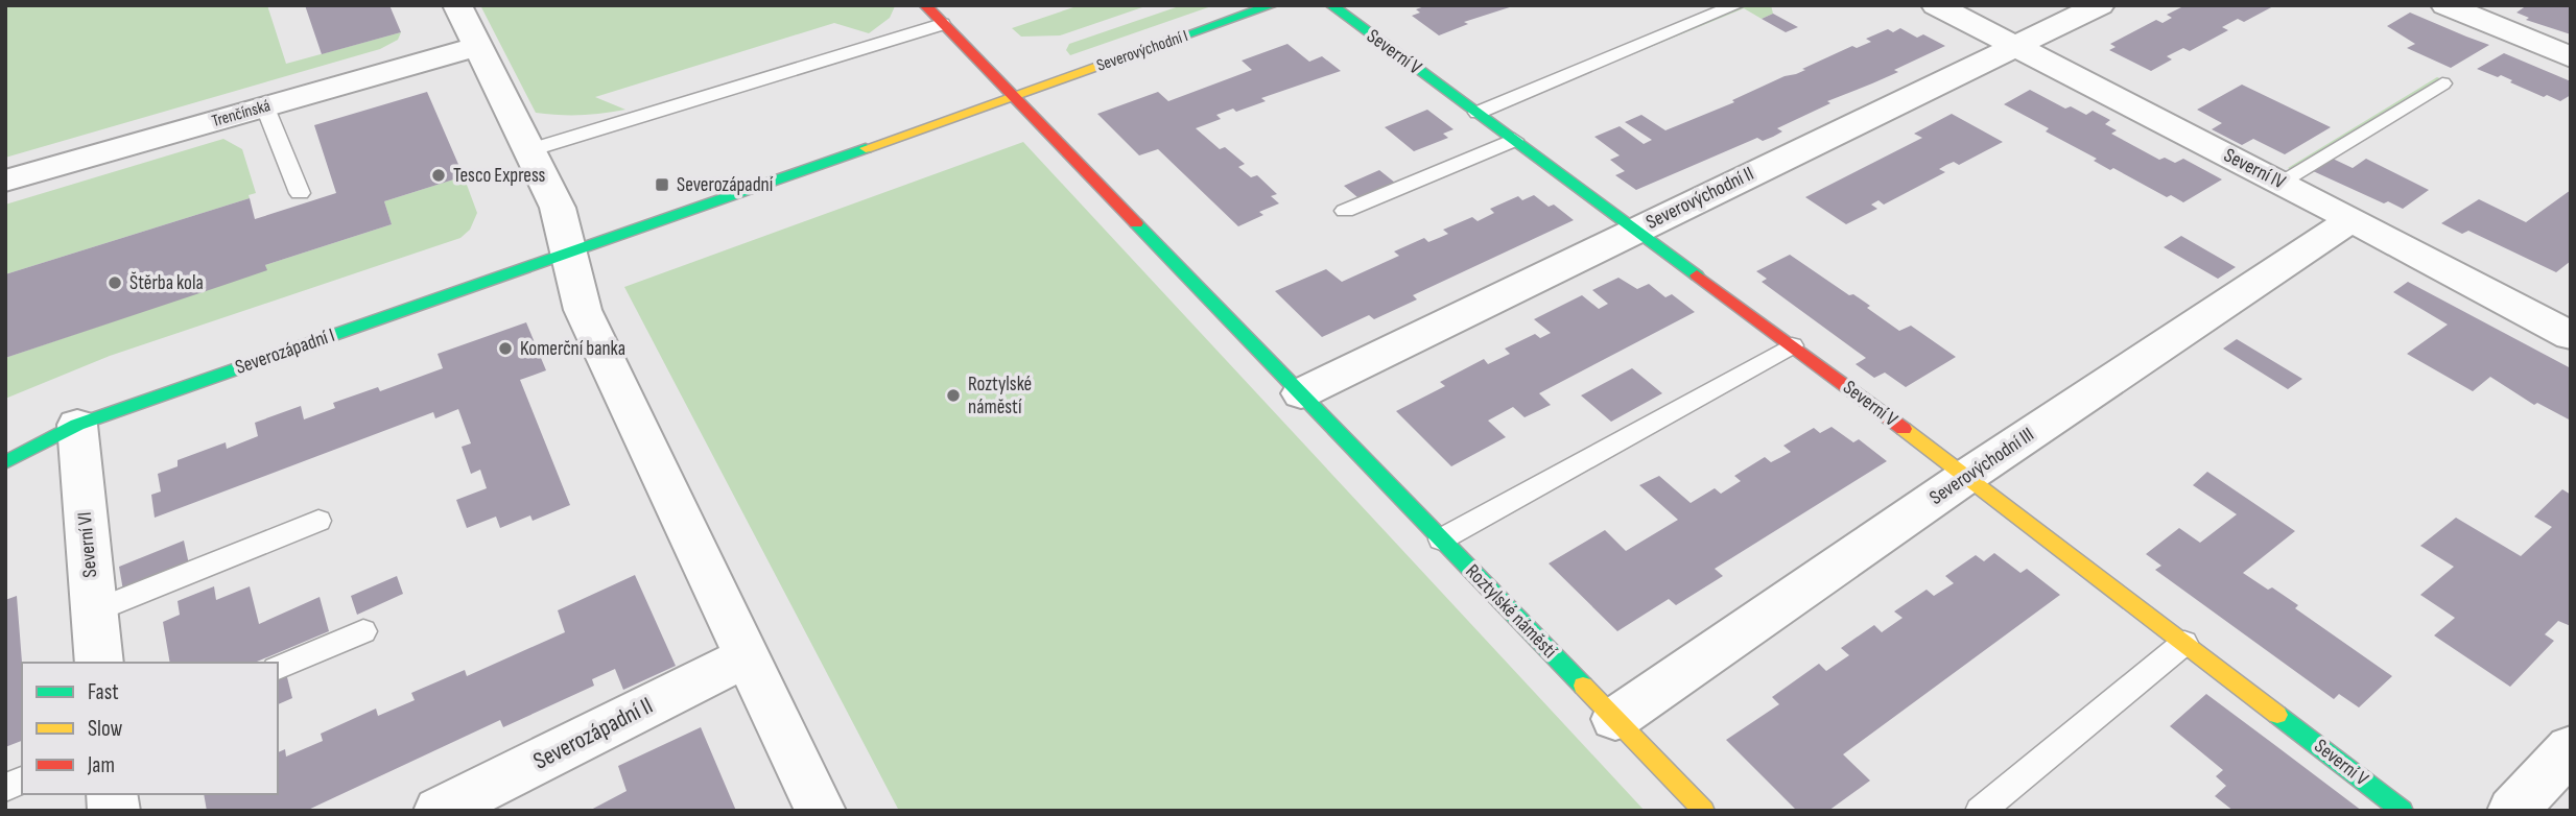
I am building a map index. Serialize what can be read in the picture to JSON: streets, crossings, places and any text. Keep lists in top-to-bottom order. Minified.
{"streets":{"street":["Severovýchodní I","Severní V","Trenčínská","Severní IV","Severovýchodní II","Severozápadní I","Severovýchodní III","Severní VI","Roztylské náměstí","Severozápadní II"]},"crossings":[["Severovýchodní I","Roztylské náměstí"],["Severní V","Severovýchodní II"],["Severní V","Severovýchodní III"],["Severní IV","Severovýchodní II"],["Severní IV","Severovýchodní III"],["Severovýchodní II","Roztylské náměstí"],["Severozápadní I","Severní VI"],["Severovýchodní III","Roztylské náměstí"]],"places":{"other":["Tesco Express","Štěrba kola","Komerční banka","Roztylské náměstí"],"transit":["Severozápadní"]},"legend":["Fast","Slow","Jam"]}
